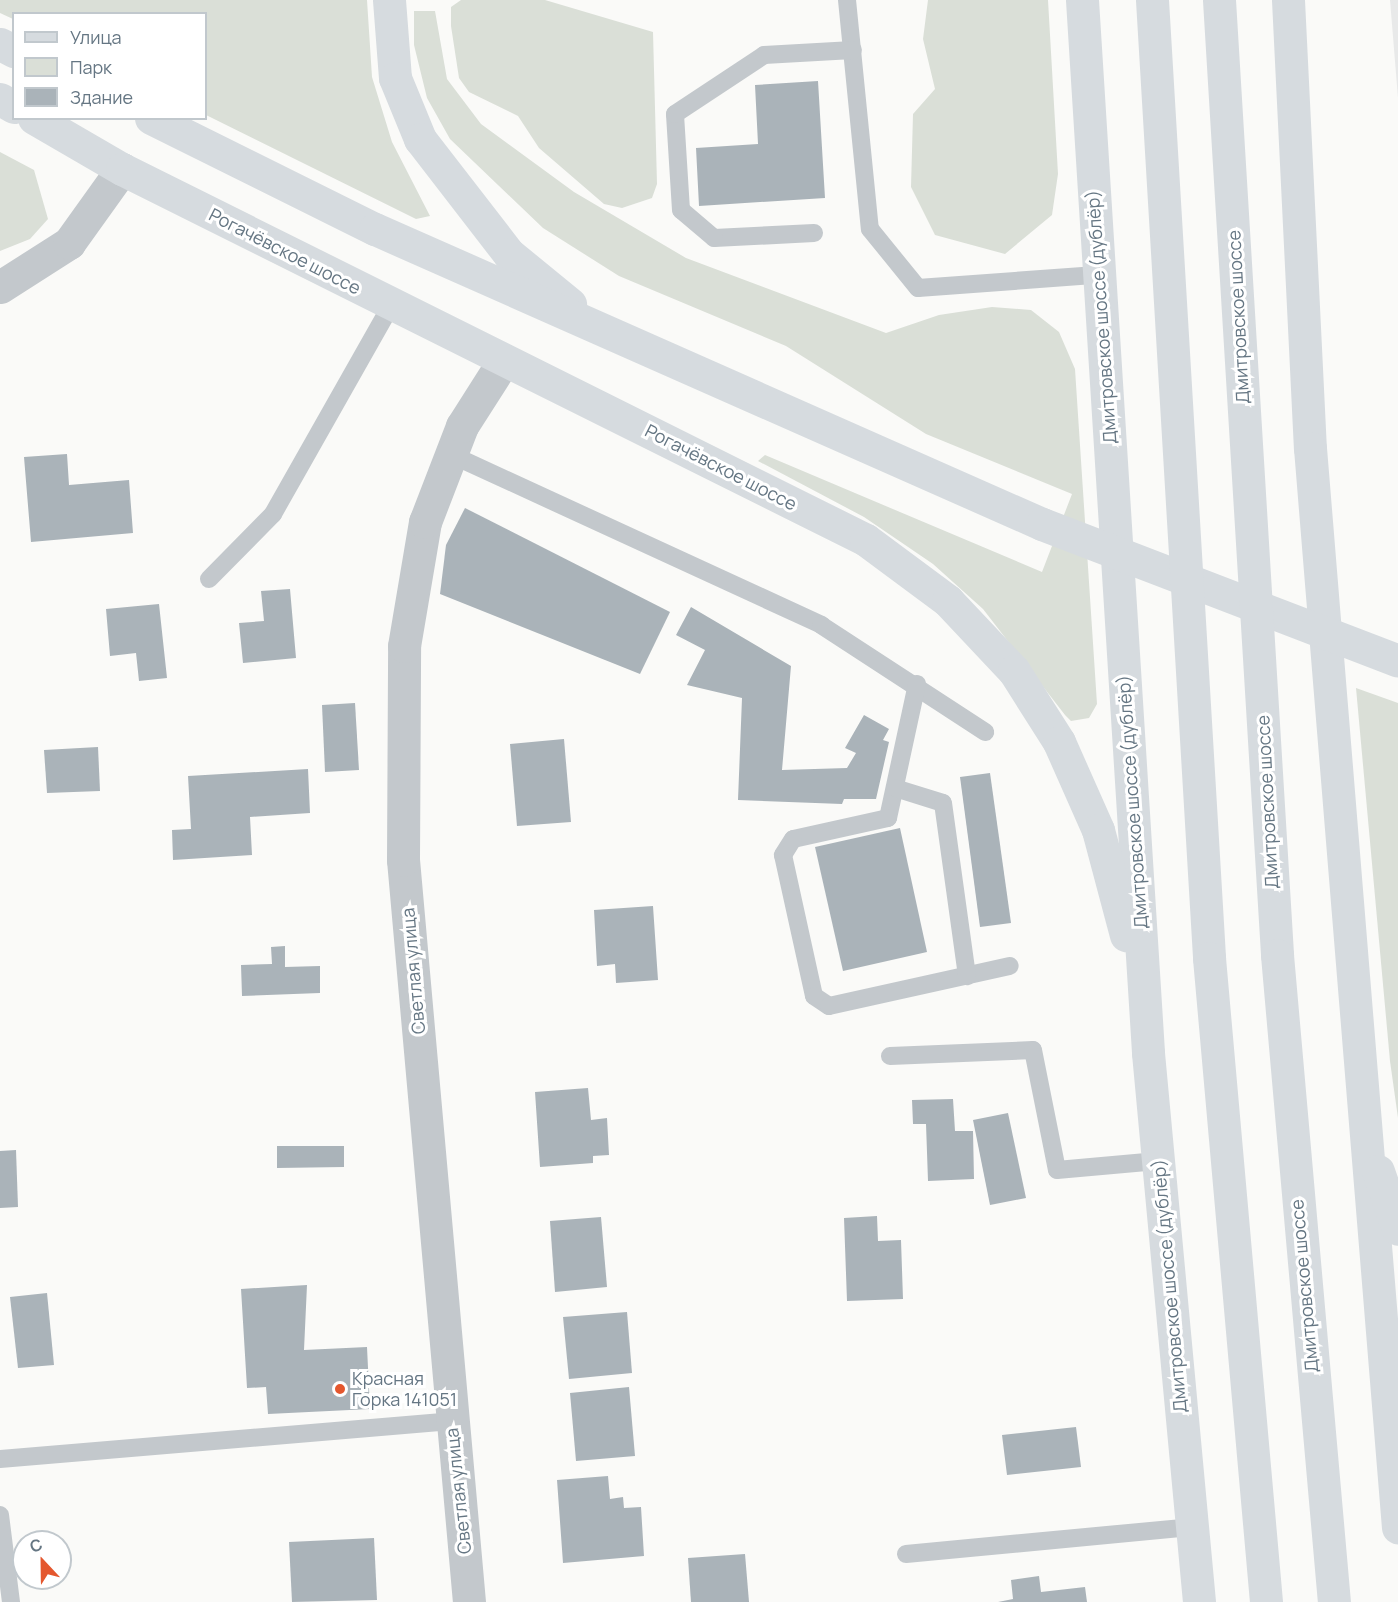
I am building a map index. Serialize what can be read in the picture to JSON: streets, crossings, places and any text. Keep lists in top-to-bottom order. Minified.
{"streets":{"main road":["Рогачёвское шоссе","Дмитровское шоссе (дублёр)","Дмитровское шоссе"],"street":["Светлая улица"]},"crossings":[["Рогачёвское шоссе","Дмитровское шоссе (дублёр)"],["Рогачёвское шоссе","Светлая улица"]],"places":["Красная Горка 141051"],"legend":["Улица","Парк","Здание"],"north":"top"}
